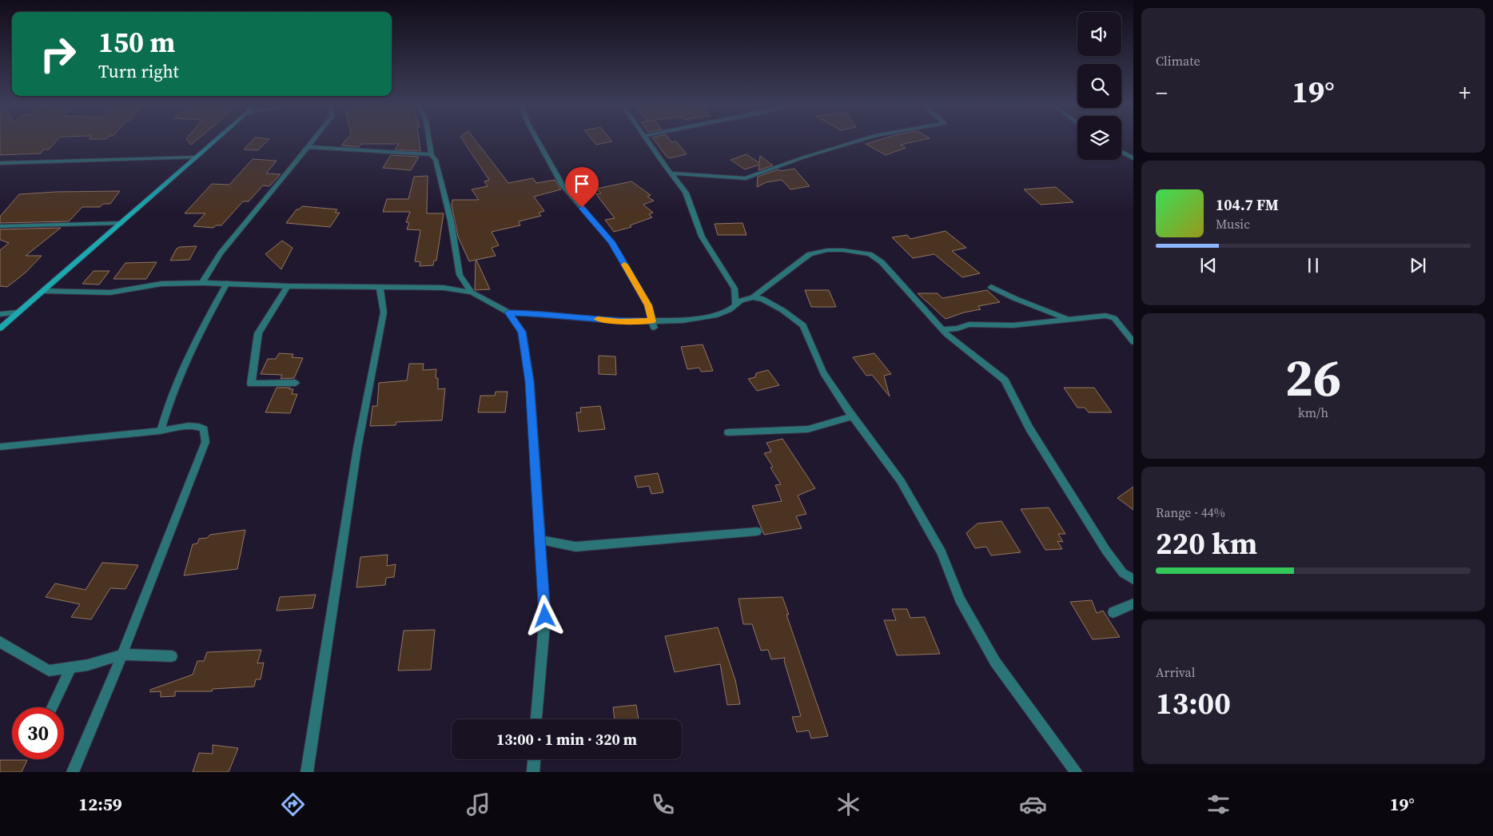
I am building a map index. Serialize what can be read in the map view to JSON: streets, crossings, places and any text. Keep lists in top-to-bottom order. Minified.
{"page":{"tile":["Climate",["26","km/h"],["Range · 44%","220 km"],["Arrival","13:00"]],"turn":["150 m","Turn right"],"heat":["−","19°","+"],"song":["104.7 FM","Music"],"limit":"30","trip":"13:00 · 1 min · 320 m","tabs":["12:59","19°"]}}
